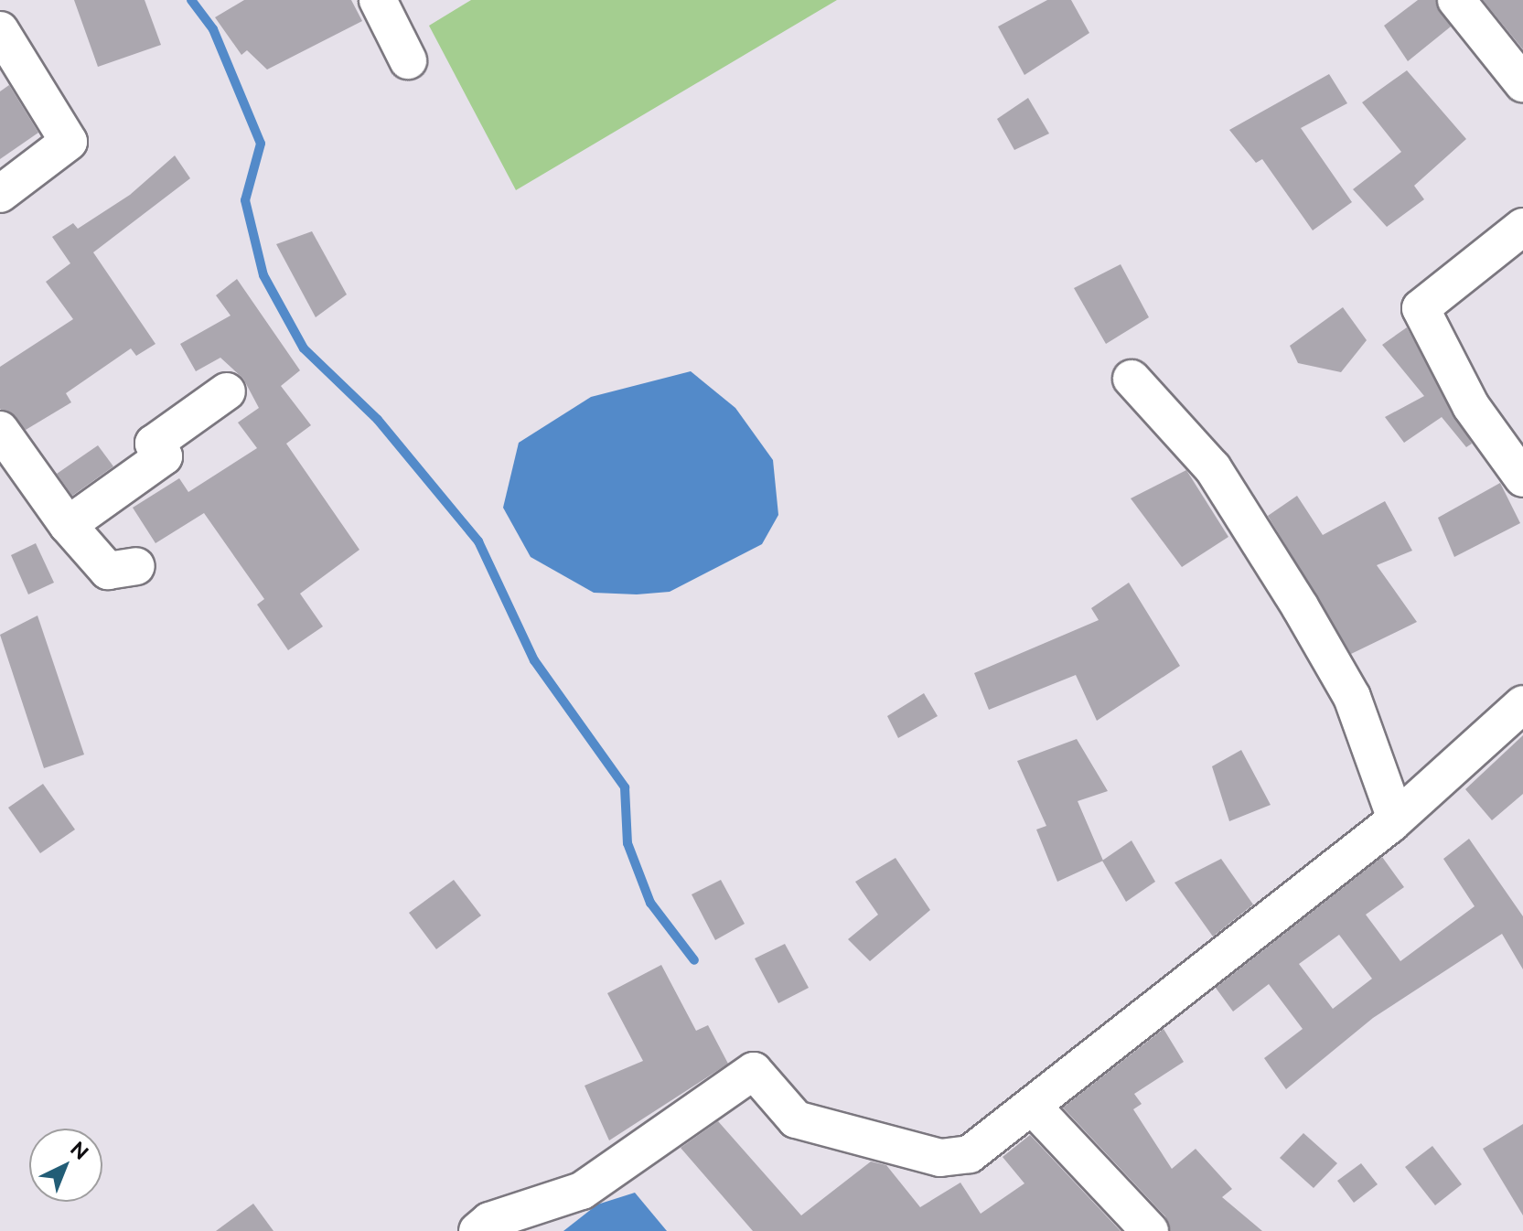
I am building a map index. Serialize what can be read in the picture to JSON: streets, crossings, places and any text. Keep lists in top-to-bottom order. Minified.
{"north":"top right"}
